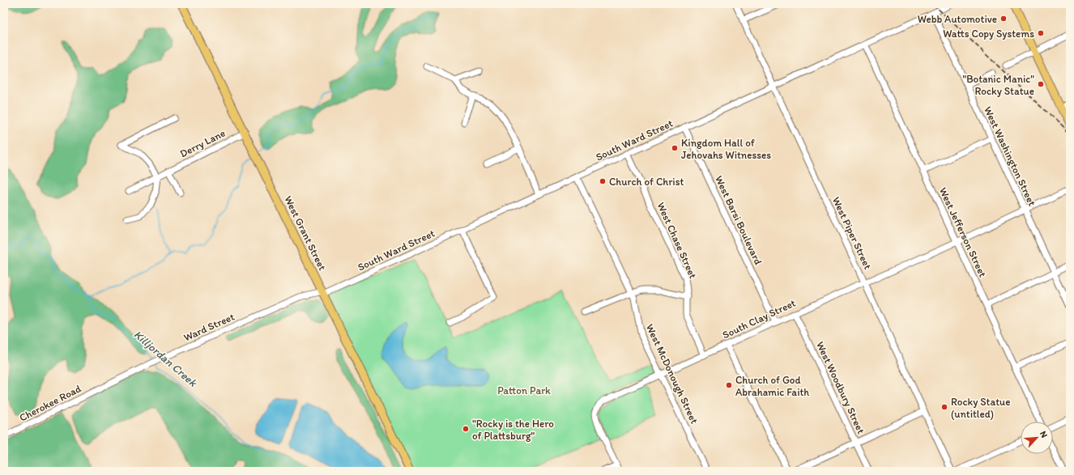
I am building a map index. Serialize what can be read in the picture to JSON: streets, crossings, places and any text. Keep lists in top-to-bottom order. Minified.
{"streets":{"main road":["West Grant Street"],"street":["South Ward Street","Derry Lane","West Washington Street","West Barsi Boulevard","West Jefferson Street","West Piper Street","West Chase Street","South Clay Street","Ward Street","West McDonough Street","West Woodbury Street","Cherokee Road"]},"crossings":[["South Ward Street","West Washington Street"],["South Ward Street","West Barsi Boulevard"],["South Ward Street","West Jefferson Street"],["South Ward Street","West Grant Street"],["South Ward Street","West Piper Street"],["South Ward Street","West Chase Street"],["South Ward Street","Ward Street"],["South Ward Street","West McDonough Street"],["Derry Lane","West Grant Street"],["West Washington Street","South Clay Street"],["West Barsi Boulevard","South Clay Street"],["West Jefferson Street","South Clay Street"],["West Grant Street","Ward Street"],["West Piper Street","South Clay Street"],["West Chase Street","South Clay Street"],["South Clay Street","West McDonough Street"],["South Clay Street","West Woodbury Street"],["Ward Street","Cherokee Road"]],"water":["Killjordan Creek"],"parks":["Patton Park"],"places":["Webb Automotive","Watts Copy Systems","\"Botanic Manic\" Rocky Statue","Kingdom Hall of Jehovahs Witnesses","Church of Christ","Church of God Abrahamic Faith","Rocky Statue (untitled)","\"Rocky is the Hero of Plattsburg\""],"north":"top right"}
